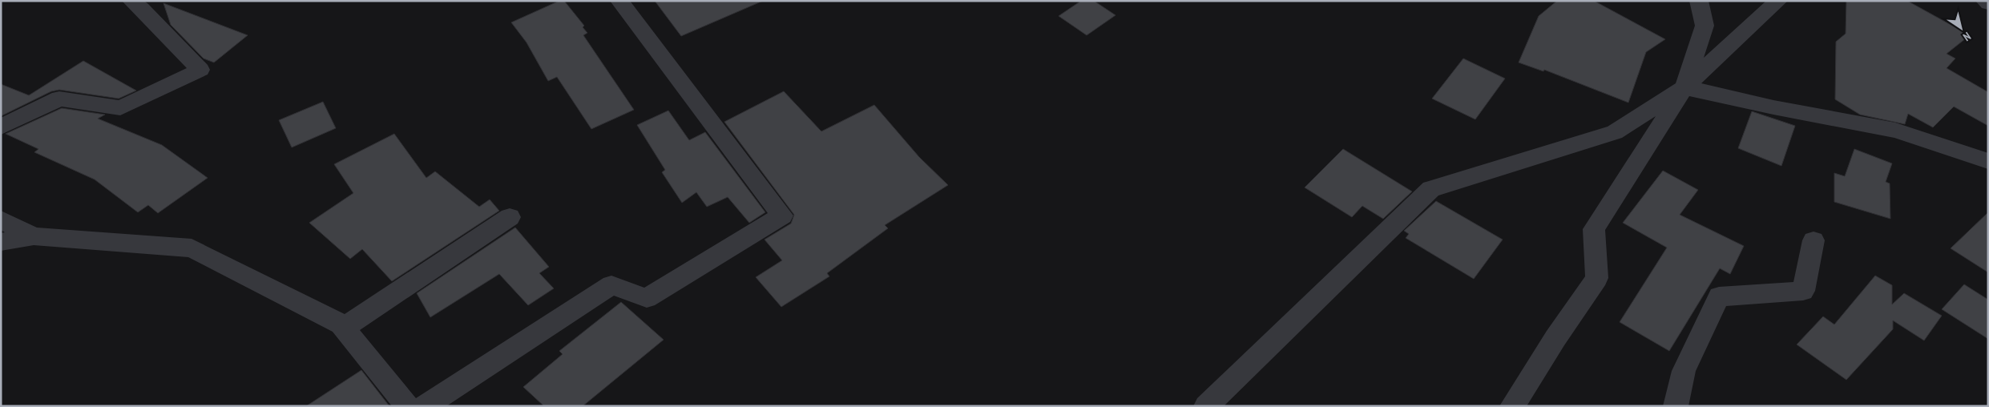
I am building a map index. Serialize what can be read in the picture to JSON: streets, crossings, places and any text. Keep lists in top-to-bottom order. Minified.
{"north":"bottom right"}
